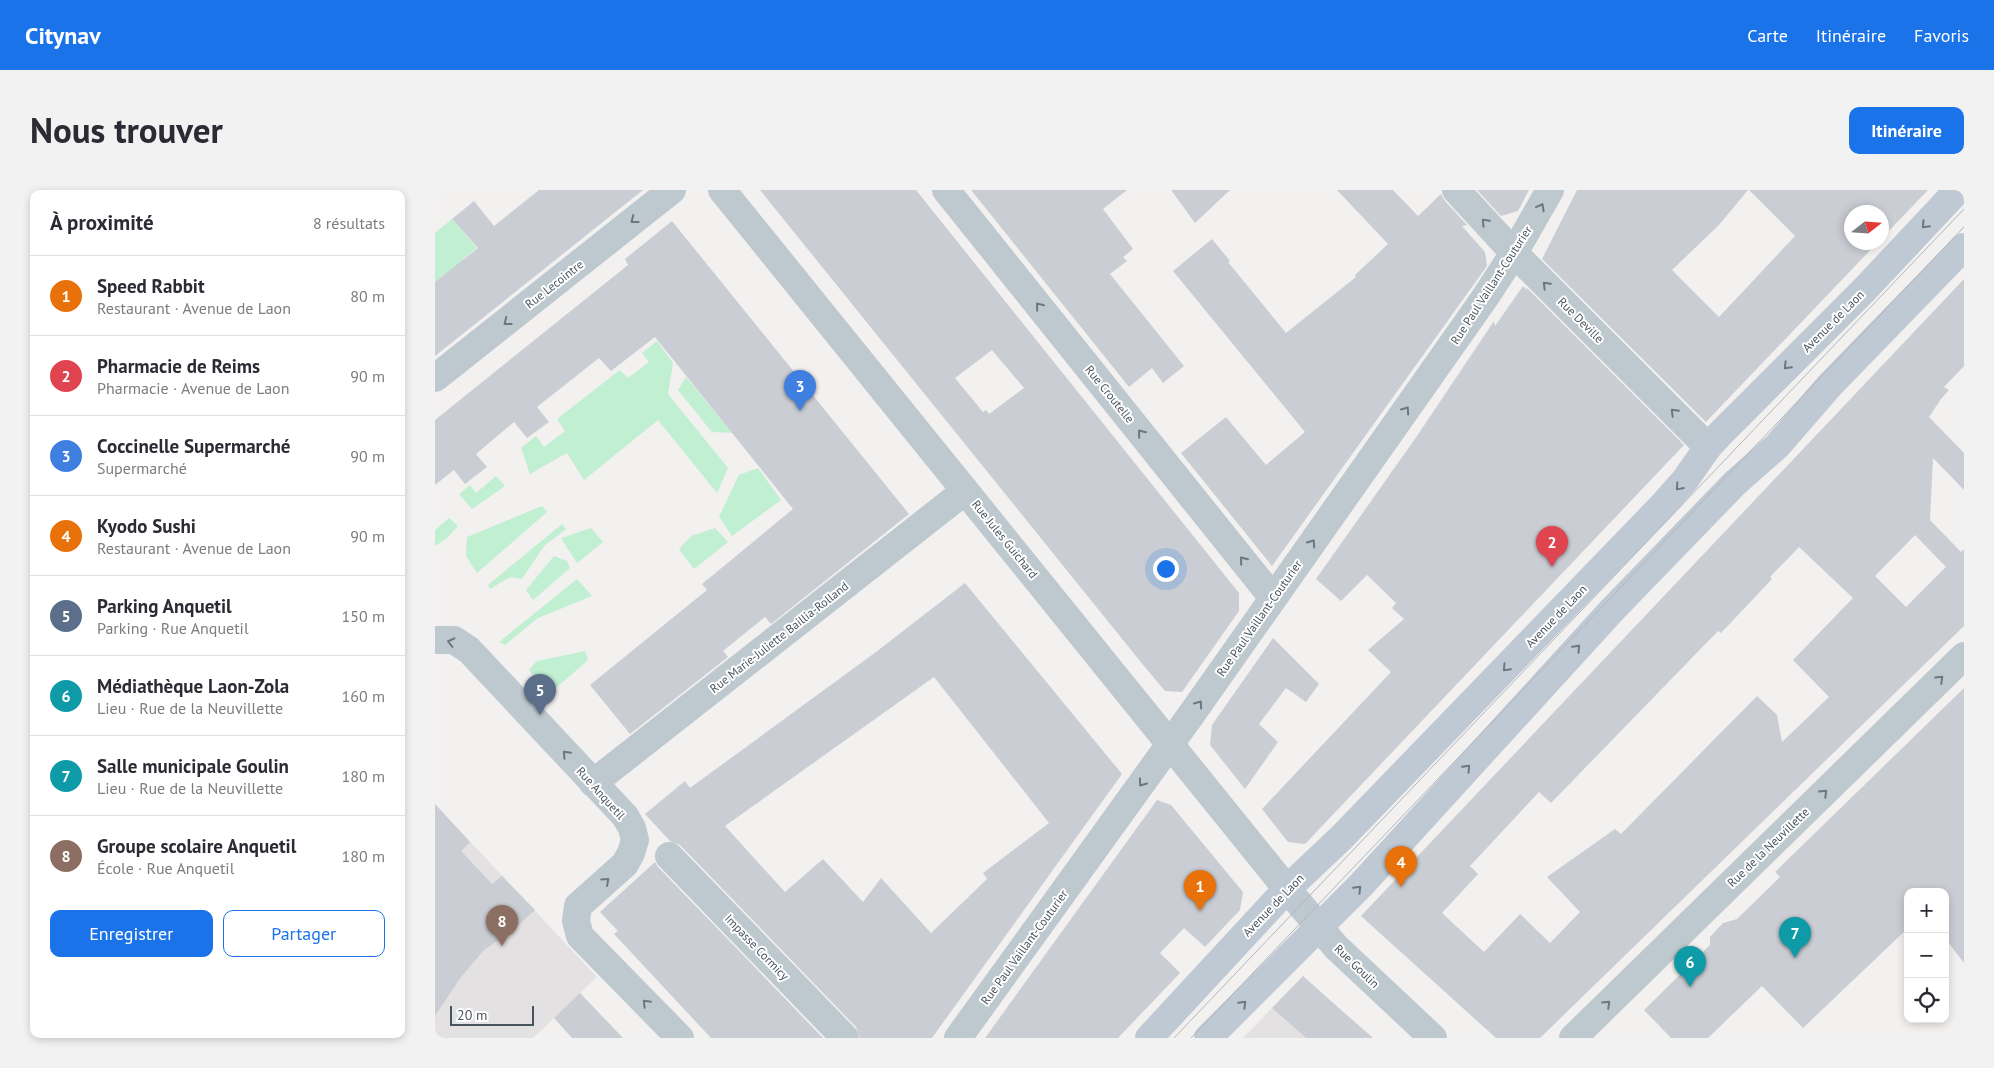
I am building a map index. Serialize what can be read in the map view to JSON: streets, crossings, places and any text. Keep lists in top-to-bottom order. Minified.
{"streets":{"main road":["Avenue de Laon"],"street":["Rue Lecointre","Rue Paul Vaillant-Couturier","Rue Deville","Rue Croutelle","Rue Jules Guichard","Rue Marie-Juliette Baillia-Rolland","Rue Anquetil","Rue de la Neuvillette","Impasse Cormicy","Rue Goulin"]},"crossings":[["Rue Paul Vaillant-Couturier","Rue Deville"],["Rue Paul Vaillant-Couturier","Rue Croutelle"],["Rue Paul Vaillant-Couturier","Rue Jules Guichard"],["Rue Deville","Avenue de Laon"],["Avenue de Laon","Rue Jules Guichard"],["Avenue de Laon","Rue Goulin"],["Rue Jules Guichard","Rue Marie-Juliette Baillia-Rolland"],["Rue Jules Guichard","Rue Goulin"],["Rue Marie-Juliette Baillia-Rolland","Rue Anquetil"]],"one_way":["Rue Lecointre","Rue Deville","Rue Croutelle","Rue Anquetil","Rue de la Neuvillette"],"scale_bar":"20 m","north":"right","page":{"header":"Citynav","nav":["Carte","Itinéraire","Favoris"],"title":"Nous trouver","buttons":["Itinéraire",["Enregistrer","Partager"]],"heading":["À proximité","8 résultats"],"list":[{"mark":"1","name":"Speed Rabbit","note":"Restaurant · Avenue de Laon","value":"80 m"},{"mark":"2","name":"Pharmacie de Reims","note":"Pharmacie · Avenue de Laon","value":"90 m"},{"mark":"3","name":"Coccinelle Supermarché","note":"Supermarché","value":"90 m"},{"mark":"4","name":"Kyodo Sushi","note":"Restaurant · Avenue de Laon","value":"90 m"},{"mark":"5","name":"Parking Anquetil","note":"Parking · Rue Anquetil","value":"150 m"},{"mark":"6","name":"Médiathèque Laon-Zola","note":"Lieu · Rue de la Neuvillette","value":"160 m"},{"mark":"7","name":"Salle municipale Goulin","note":"Lieu · Rue de la Neuvillette","value":"180 m"},{"mark":"8","name":"Groupe scolaire Anquetil","note":"École · Rue Anquetil","value":"180 m"}],"pins":["3","2","5","4","1","8","7","6"],"map_buttons":["+","−"],"scale":"20 m"}}
